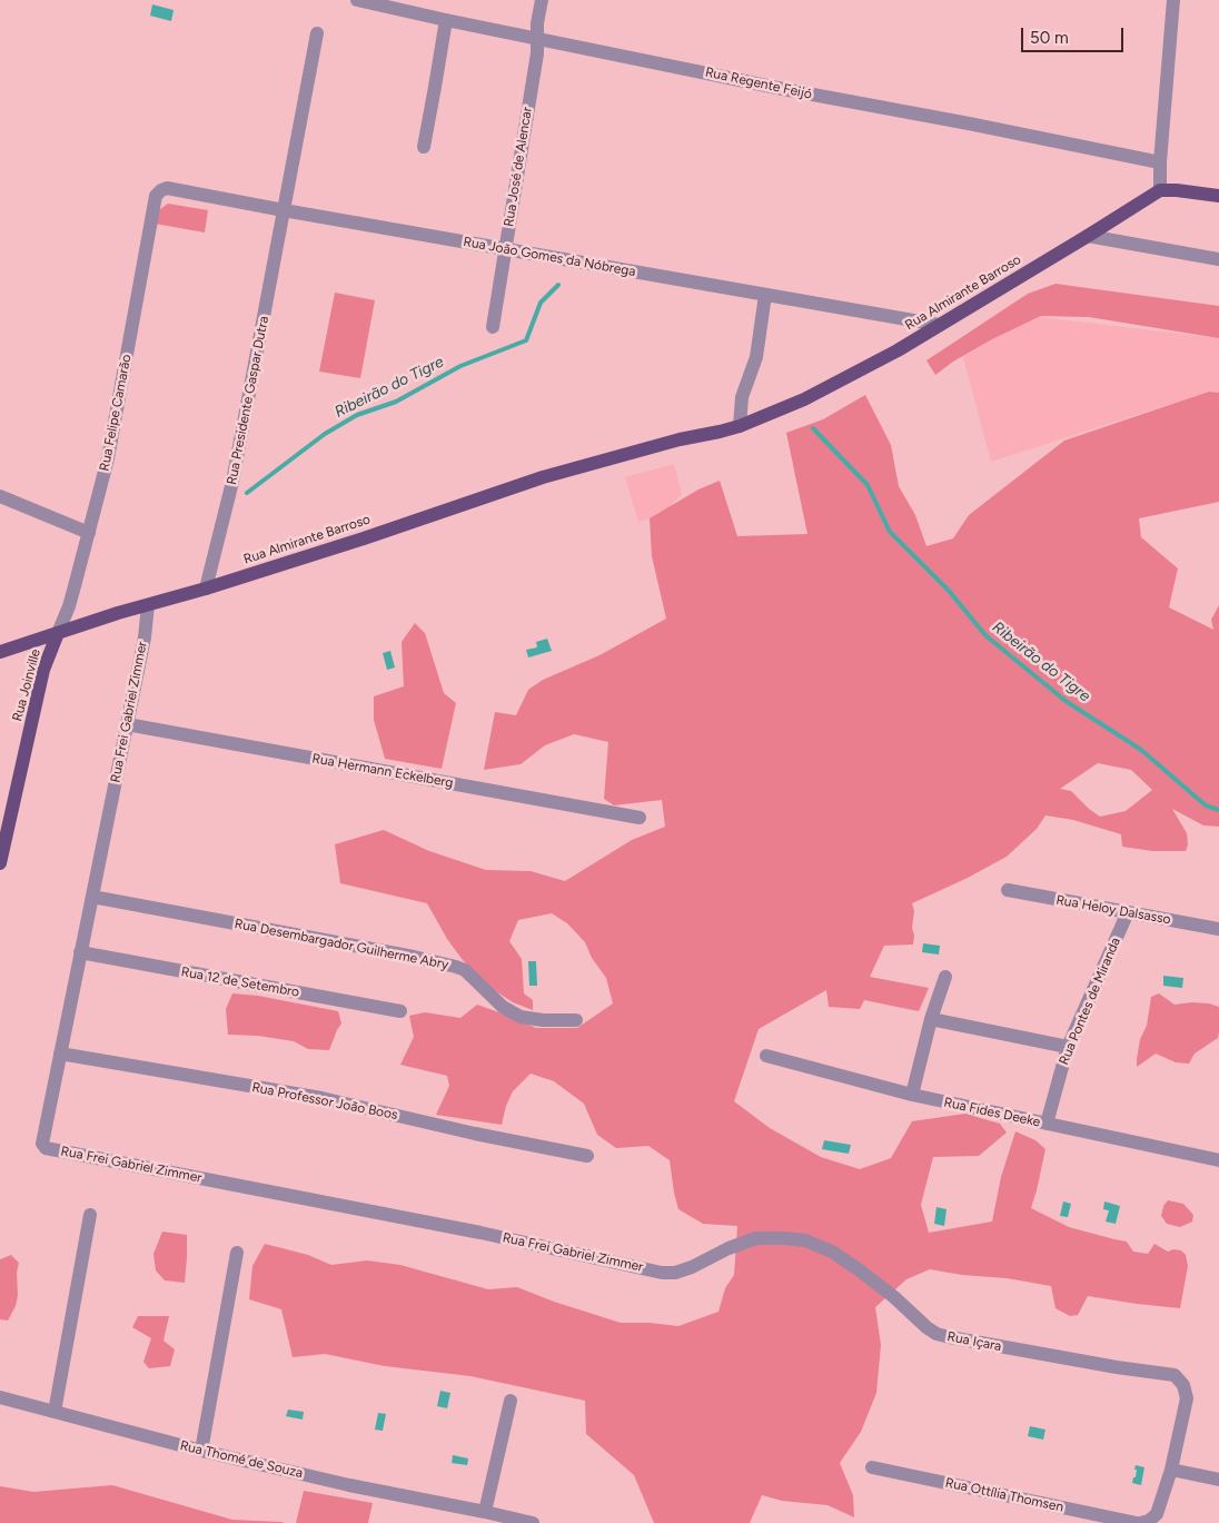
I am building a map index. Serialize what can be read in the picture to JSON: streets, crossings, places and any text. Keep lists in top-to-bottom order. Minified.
{"streets":{"main road":["Rua Almirante Barroso","Rua Joinville"],"street":["Rua Regente Feijó","Rua José de Alencar","Rua João Gomes da Nóbrega","Rua Presidente Gaspar Dutra","Rua Felipe Camarão","Rua Frei Gabriel Zimmer","Rua Hermann Eckelberg","Rua Heloy Dalsasso","Rua Desembargador Guilherme Abry","Rua 12 de Setembro","Rua Pontes de Miranda","Rua Professor João Boos","Rua Fides Deeke","Rua Içara","Rua Thomé de Souza","Rua Ottília Thomsen"]},"crossings":[["Rua Regente Feijó","Rua José de Alencar"],["Rua José de Alencar","Rua João Gomes da Nóbrega"],["Rua João Gomes da Nóbrega","Rua Almirante Barroso"],["Rua João Gomes da Nóbrega","Rua Presidente Gaspar Dutra"],["Rua João Gomes da Nóbrega","Rua Felipe Camarão"],["Rua Almirante Barroso","Rua Presidente Gaspar Dutra"],["Rua Almirante Barroso","Rua Felipe Camarão"],["Rua Almirante Barroso","Rua Joinville"],["Rua Almirante Barroso","Rua Frei Gabriel Zimmer"],["Rua Felipe Camarão","Rua Joinville"],["Rua Frei Gabriel Zimmer","Rua Hermann Eckelberg"],["Rua Frei Gabriel Zimmer","Rua Desembargador Guilherme Abry"],["Rua Frei Gabriel Zimmer","Rua 12 de Setembro"],["Rua Frei Gabriel Zimmer","Rua Professor João Boos"],["Rua Frei Gabriel Zimmer","Rua Içara"],["Rua Heloy Dalsasso","Rua Pontes de Miranda"],["Rua Pontes de Miranda","Rua Fides Deeke"],["Rua Içara","Rua Ottília Thomsen"]],"water":["Ribeirão do Tigre"],"scale_bar":"50 m"}
